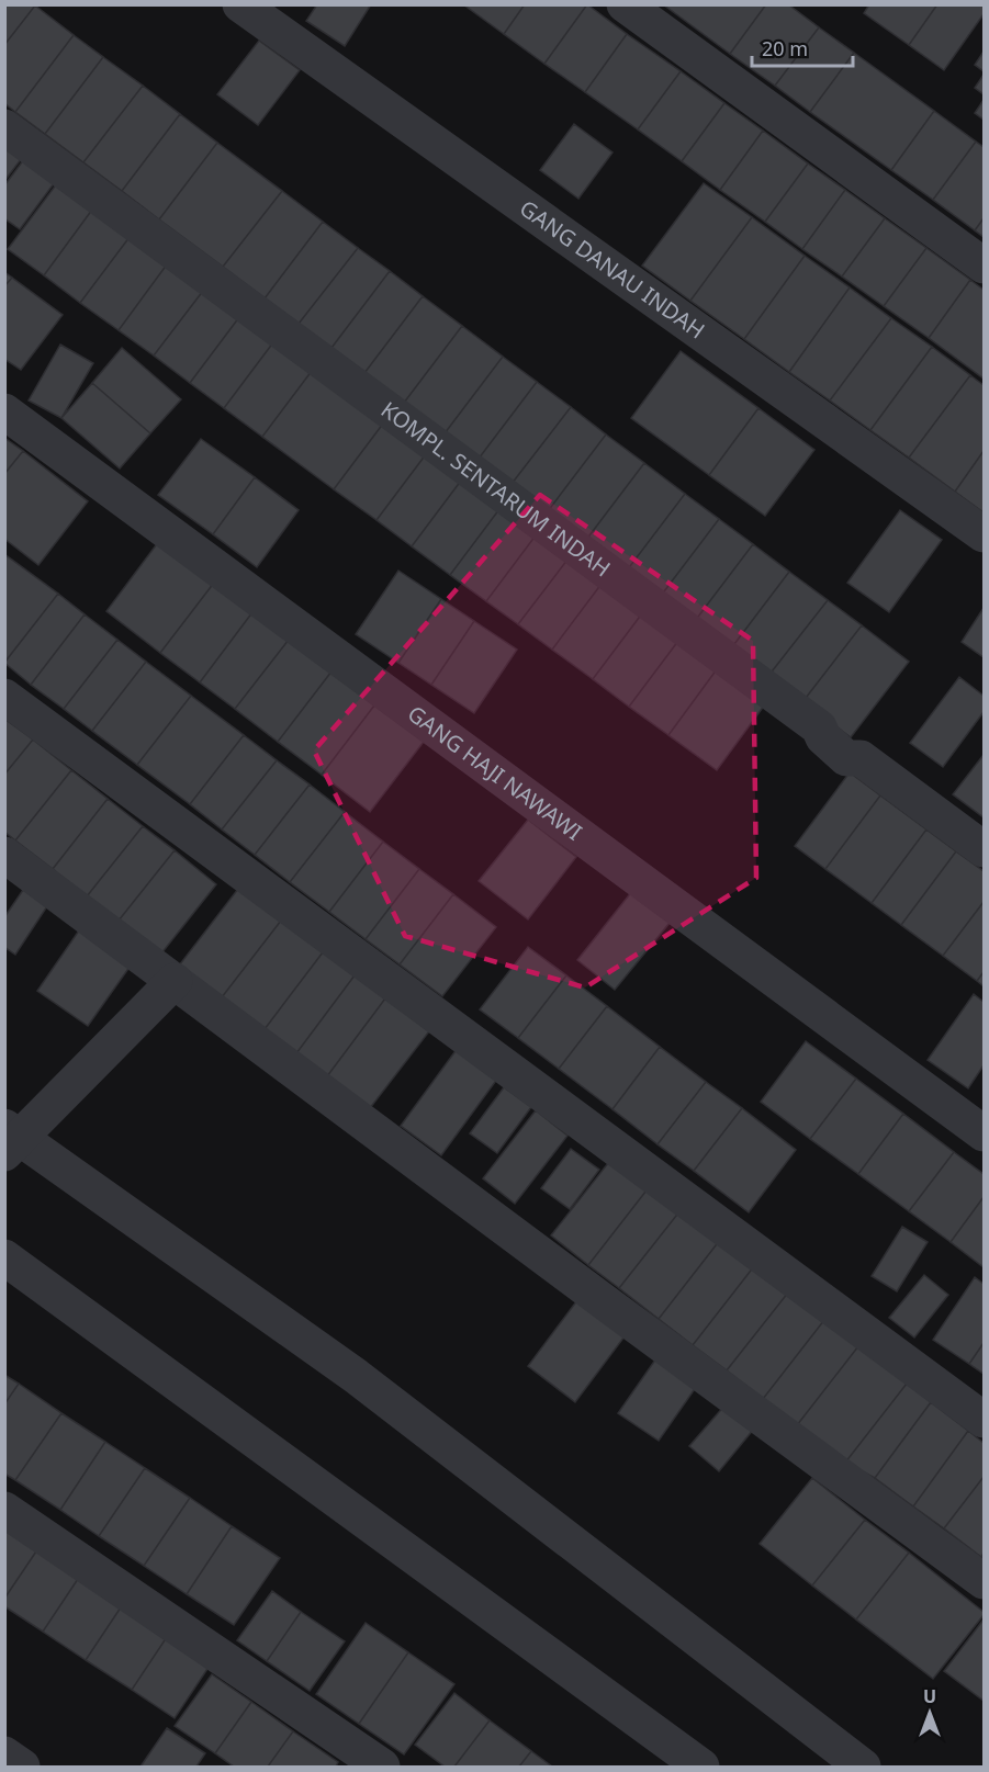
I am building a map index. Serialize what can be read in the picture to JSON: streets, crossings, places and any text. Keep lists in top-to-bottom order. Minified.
{"streets":{"street":["GANG DANAU INDAH","KOMPL. SENTARUM INDAH","GANG HAJI NAWAWI"]},"scale_bar":"20 m","north":"top"}
